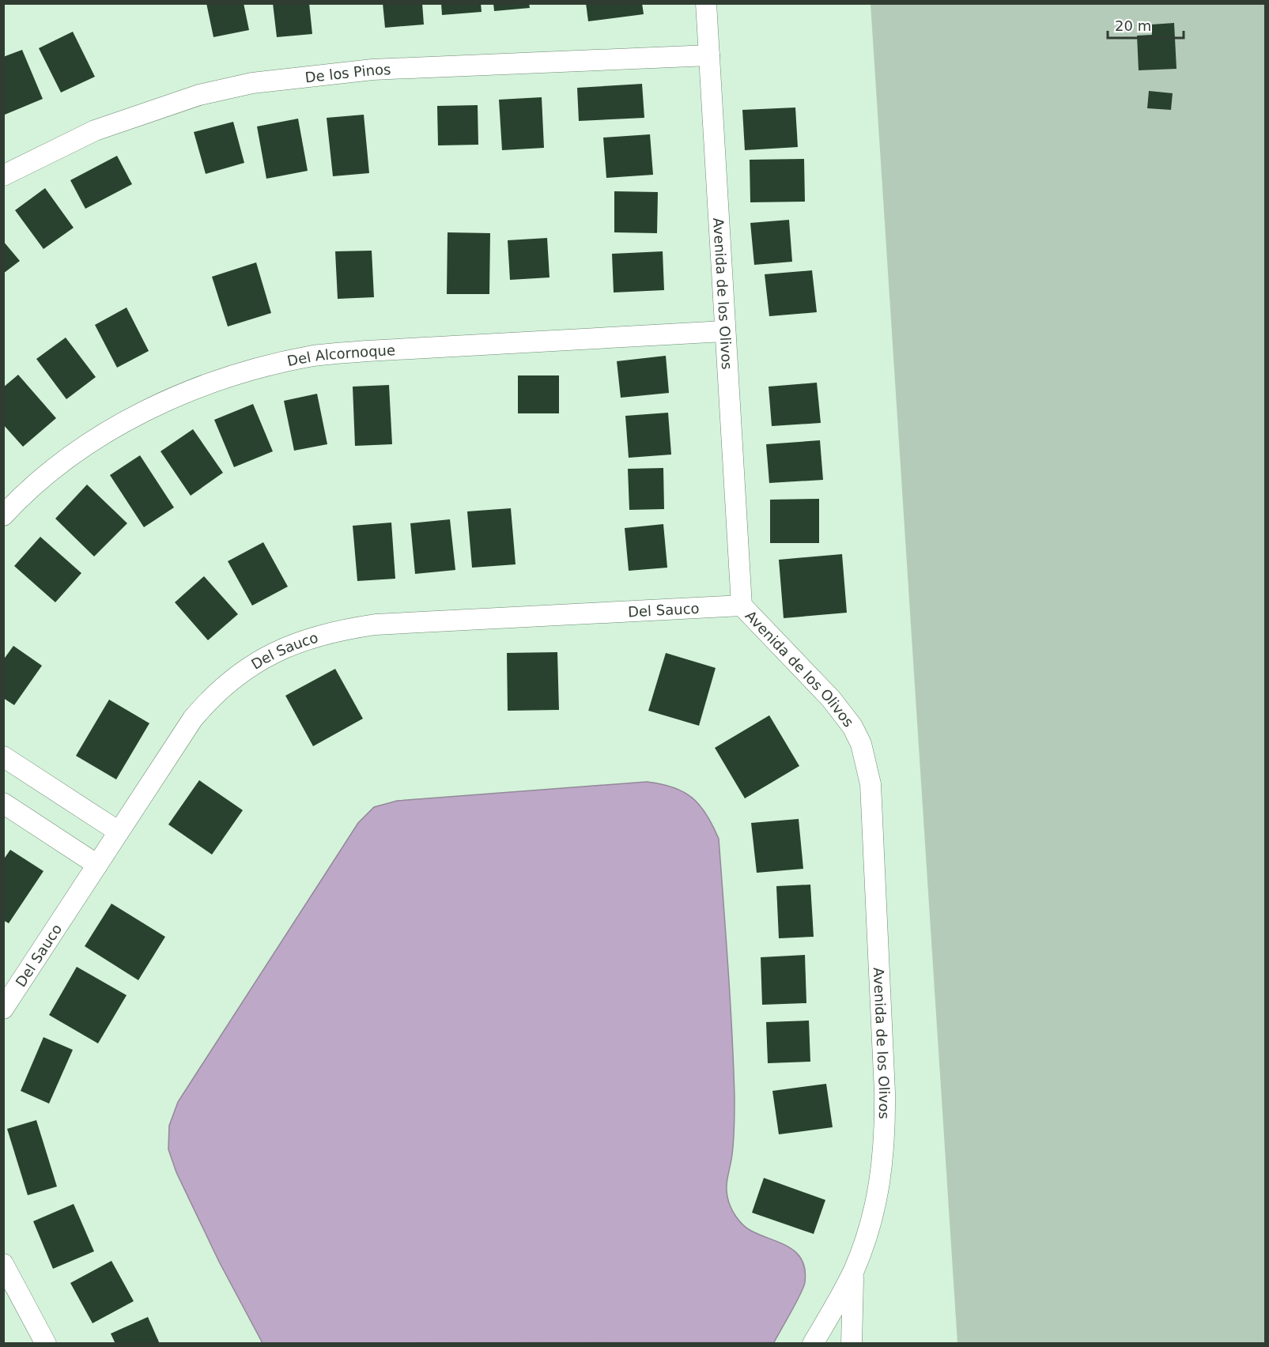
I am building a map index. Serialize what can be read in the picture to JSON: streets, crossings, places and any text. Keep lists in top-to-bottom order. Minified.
{"streets":{"street":["De los Pinos","Avenida de los Olivos","Del Alcornoque","Del Sauco"]},"crossings":[["De los Pinos","Avenida de los Olivos"],["Avenida de los Olivos","Del Alcornoque"],["Avenida de los Olivos","Del Sauco"]],"scale_bar":"20 m"}
